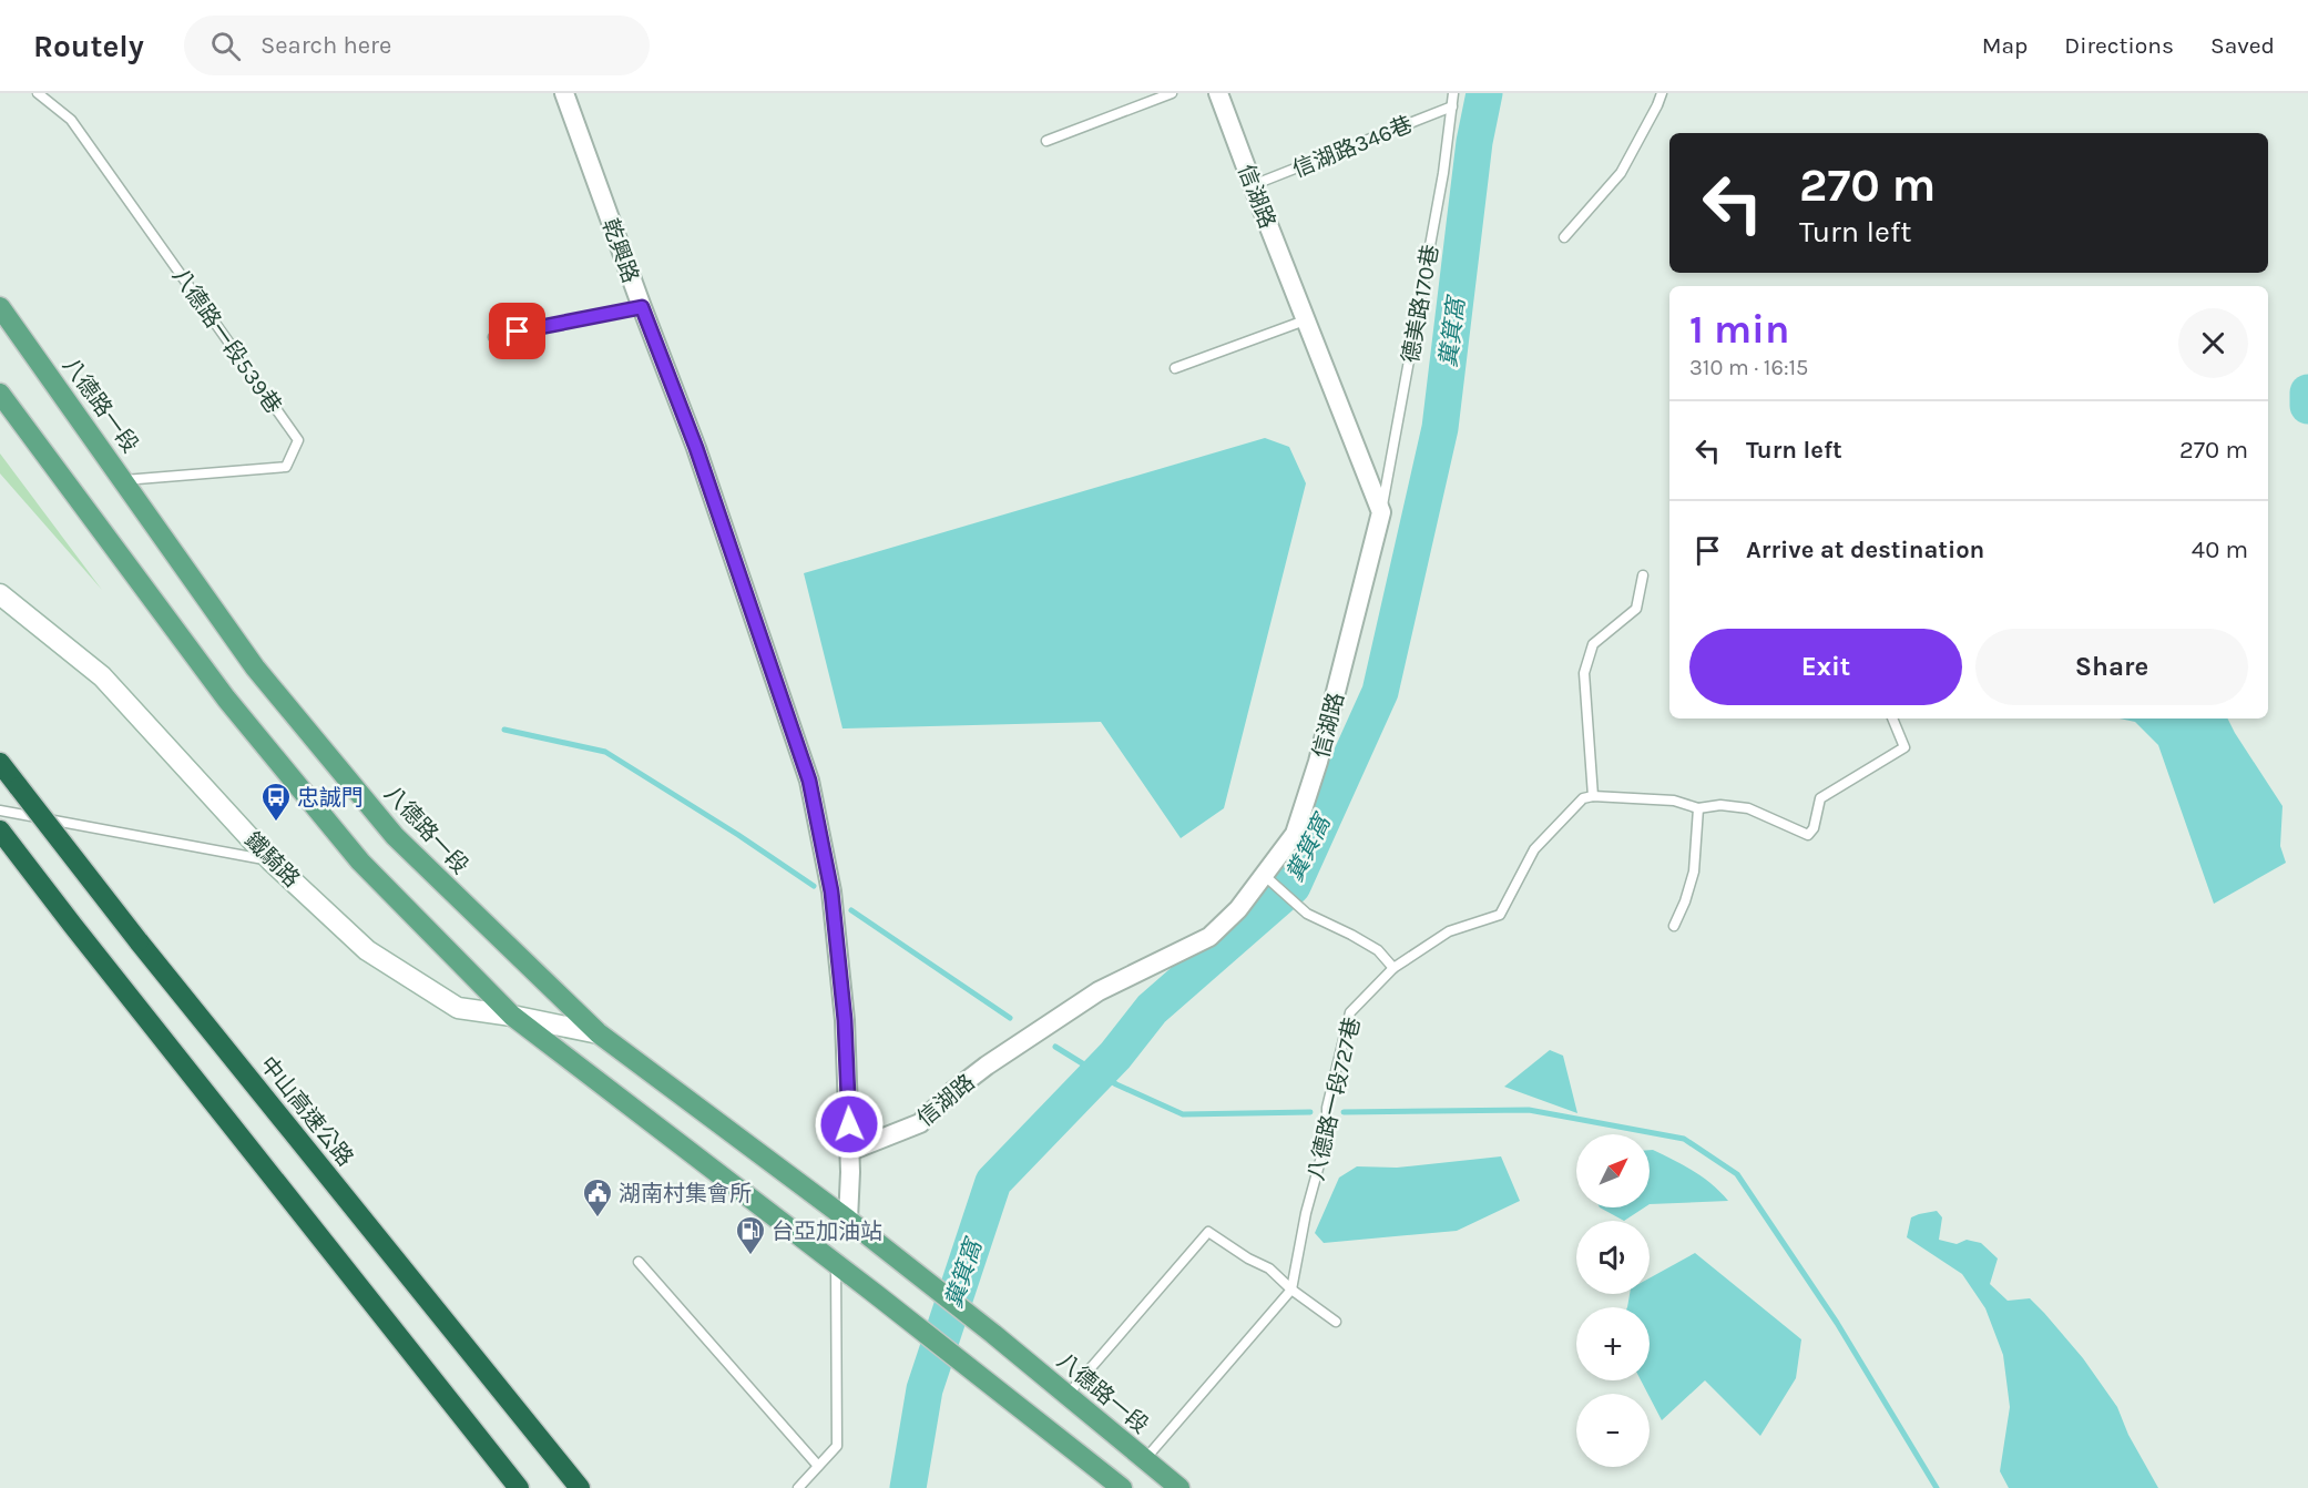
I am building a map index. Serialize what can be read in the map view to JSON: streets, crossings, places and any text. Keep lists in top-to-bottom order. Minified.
{"streets":{"highway":["中山高速公路"],"main road":["八德路一段","鐵騎路"],"street":["信湖路","乾興路"],"lane":["信湖路346巷","德美路170巷","八德路一段539巷","八德路一段727巷"]},"crossings":[["信湖路346巷","信湖路"],["信湖路346巷","德美路170巷"],["信湖路","乾興路"],["信湖路","德美路170巷"],["乾興路","八德路一段"],["八德路一段539巷","八德路一段"],["八德路一段","鐵騎路"],["八德路一段","八德路一段727巷"]],"water":["糞箕窩"],"places":{"bus stop":["忠誠門"],"public building":["湖南村集會所"],"fuel station":["台亞加油站"]},"north":"top right","page":{"header":"Routely","search":"Search here","nav":["Map","Directions","Saved"],"turn":["270 m","Turn left"],"heading":["1 min","310 m · 16:15"],"list":[{"name":"Turn left","value":"270 m"},{"name":"Arrive at destination","value":"40 m"}],"buttons":["Exit","Share"],"map_buttons":["+","−"]}}
